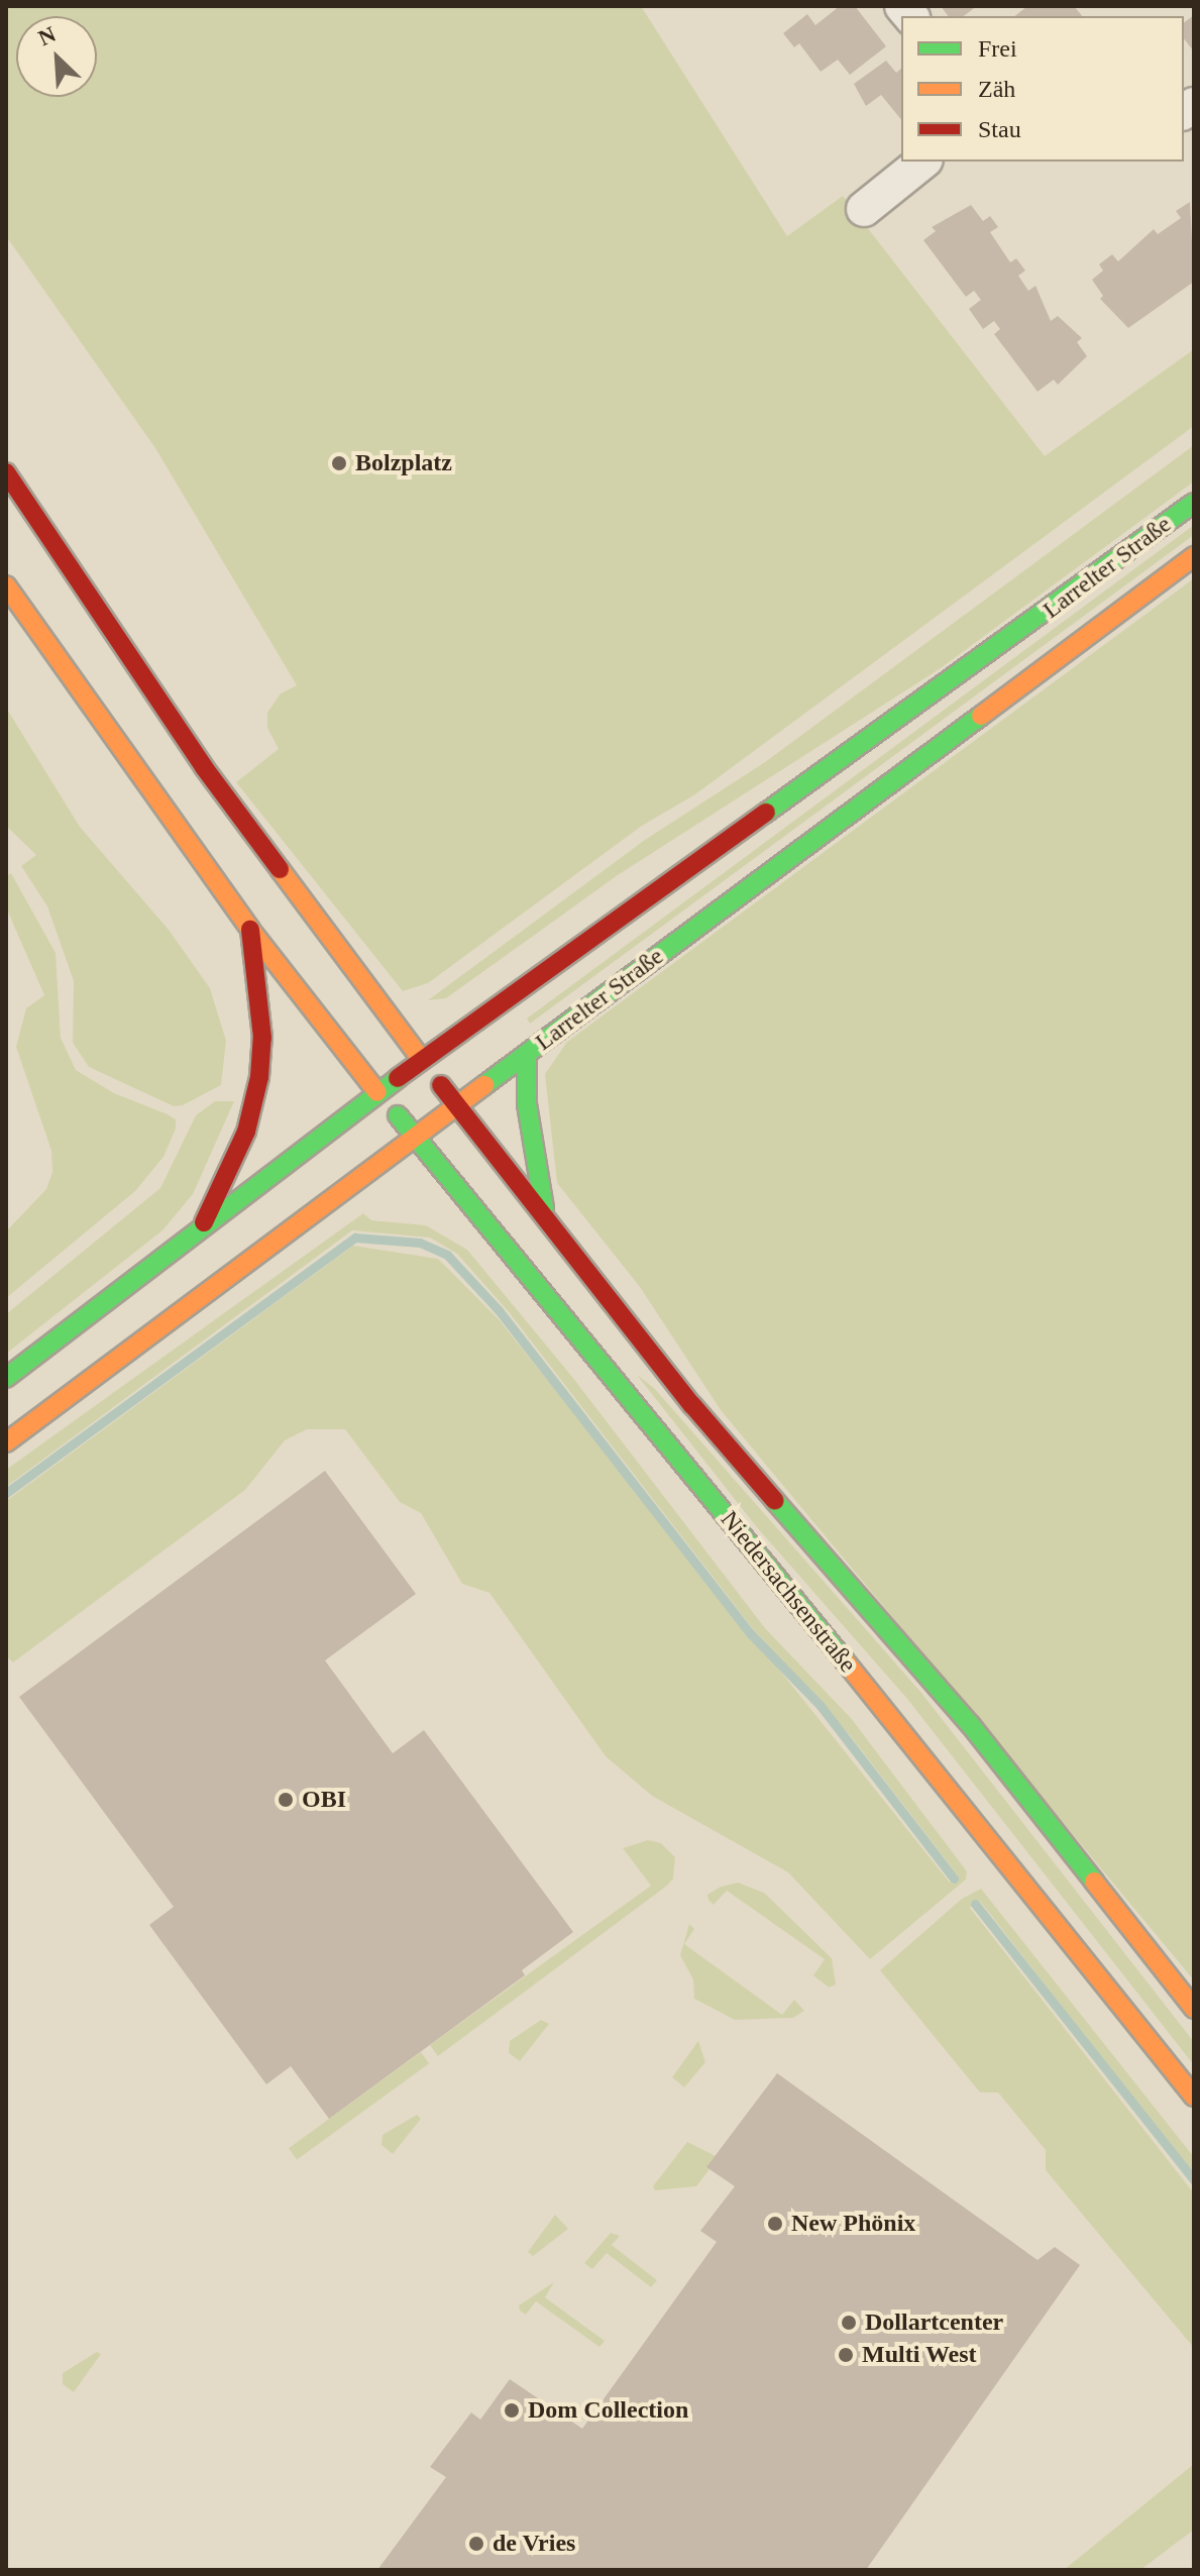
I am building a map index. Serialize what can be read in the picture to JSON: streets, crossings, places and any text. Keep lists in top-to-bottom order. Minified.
{"streets":{"main road":["Larrelter Straße","Niedersachsenstraße"]},"crossings":[["Larrelter Straße","Niedersachsenstraße"]],"places":["Bolzplatz","OBI","New Phönix","Dollartcenter","Multi West","Dom Collection","de Vries"],"legend":["Frei","Zäh","Stau"],"north":"top left"}
